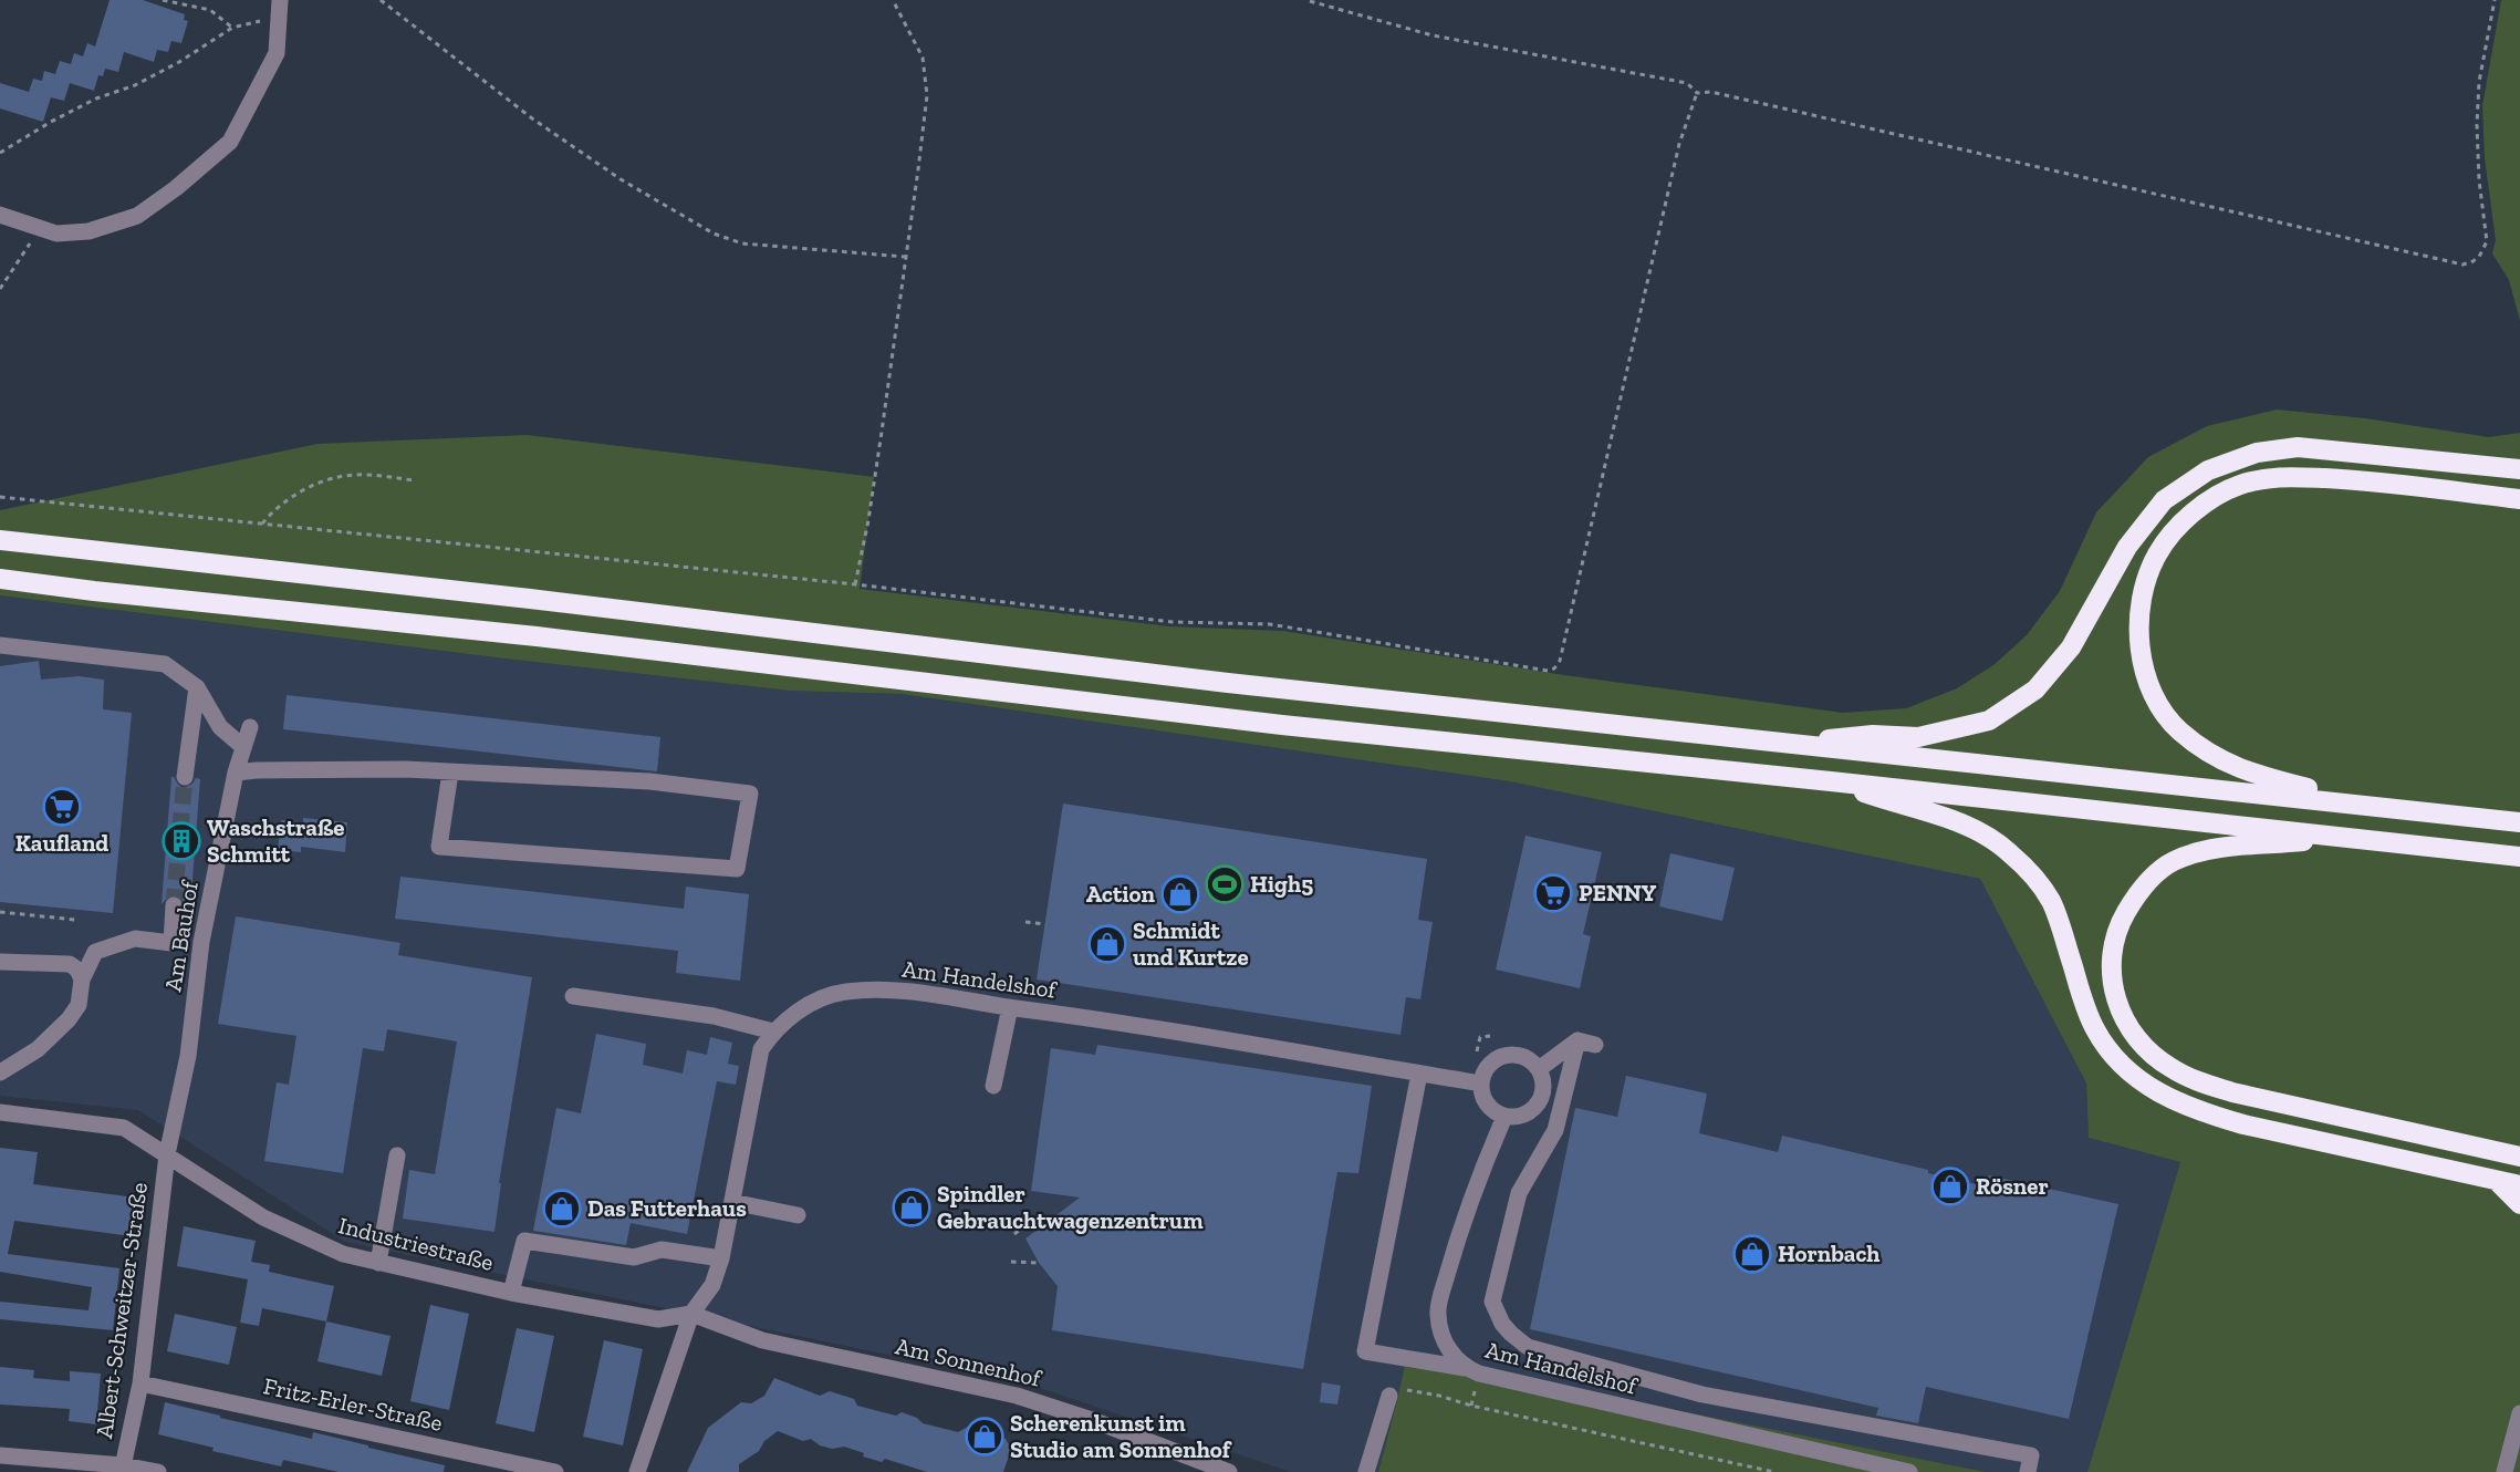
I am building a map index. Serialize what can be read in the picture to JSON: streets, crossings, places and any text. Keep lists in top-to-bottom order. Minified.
{"streets":{"street":["Am Bauhof","Am Handelshof","Industriestraße","Albert-Schweitzer-Straße","Am Sonnenhof","Fritz-Erler-Straße"]},"crossings":[["Am Bauhof","Industriestraße"],["Am Bauhof","Albert-Schweitzer-Straße"],["Am Handelshof","Industriestraße"],["Am Handelshof","Am Sonnenhof"],["Industriestraße","Albert-Schweitzer-Straße"],["Industriestraße","Am Sonnenhof"],["Albert-Schweitzer-Straße","Fritz-Erler-Straße"]],"places":{"supermarket":["Kaufland","PENNY"],"building":["Waschstraße Schmitt"],"sports":["High5"],"shop":["Action","Schmidt und Kurtze","Rösner","Spindler Gebrauchtwagenzentrum","Das Futterhaus","Hornbach","Scherenkunst im Studio am Sonnenhof"]}}
